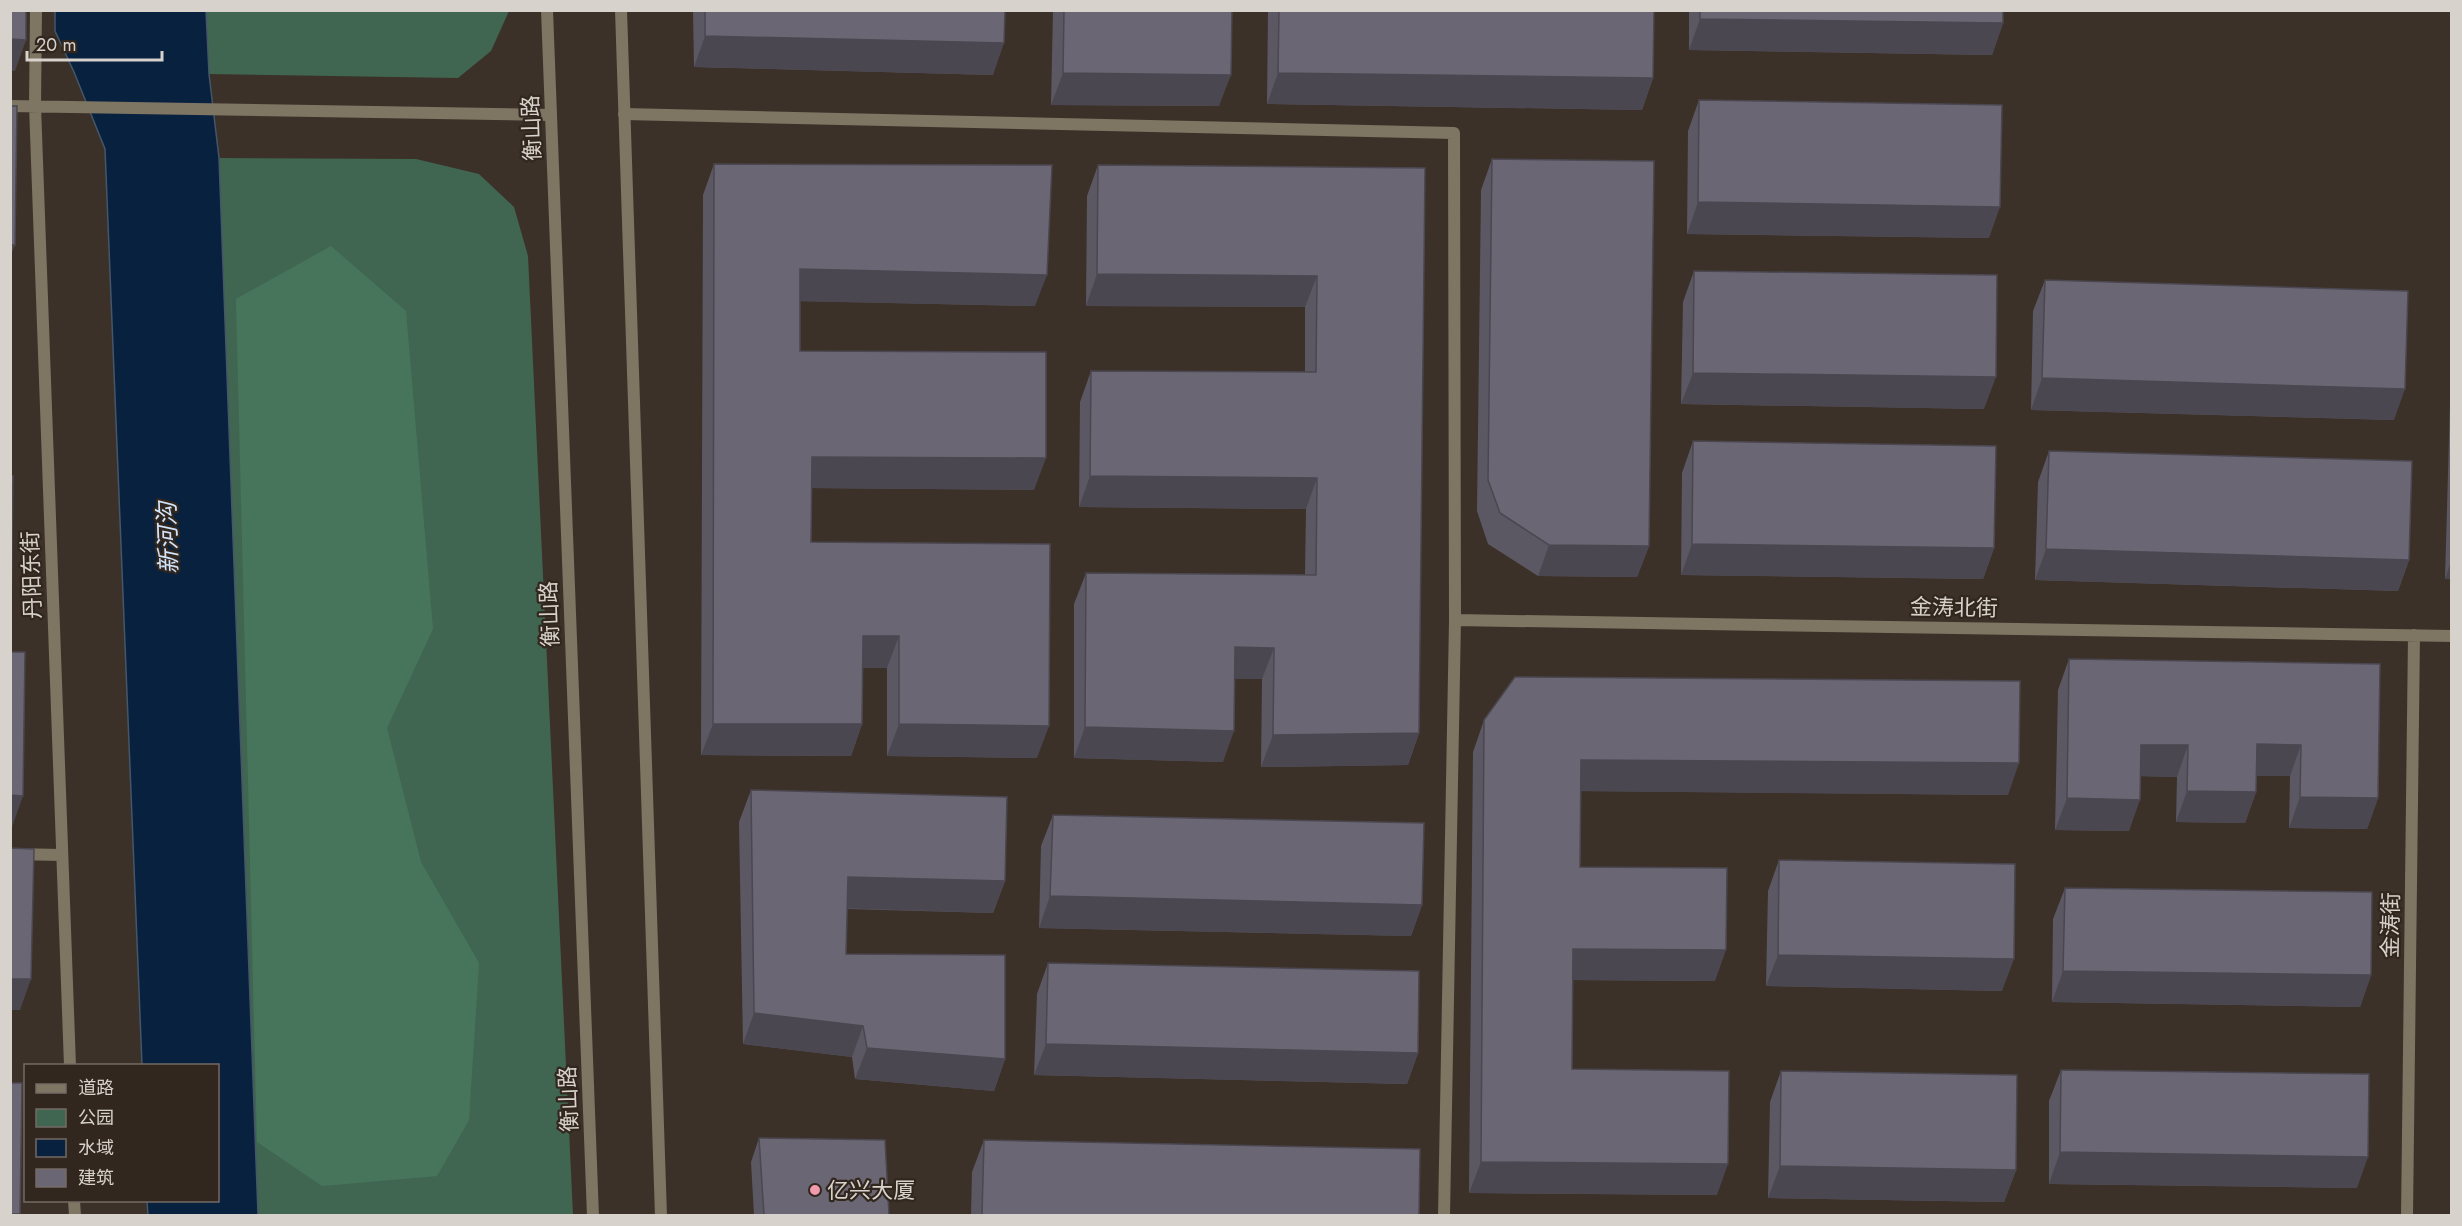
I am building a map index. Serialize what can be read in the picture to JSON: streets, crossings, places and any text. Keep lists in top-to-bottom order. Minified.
{"streets":{"street":["衡山路","丹阳东街","金涛北街","金涛街"]},"crossings":[["金涛北街","金涛街"]],"water":["新河沟"],"places":["亿兴大厦"],"legend":["道路","公园","水域","建筑"],"scale_bar":"20 m"}
